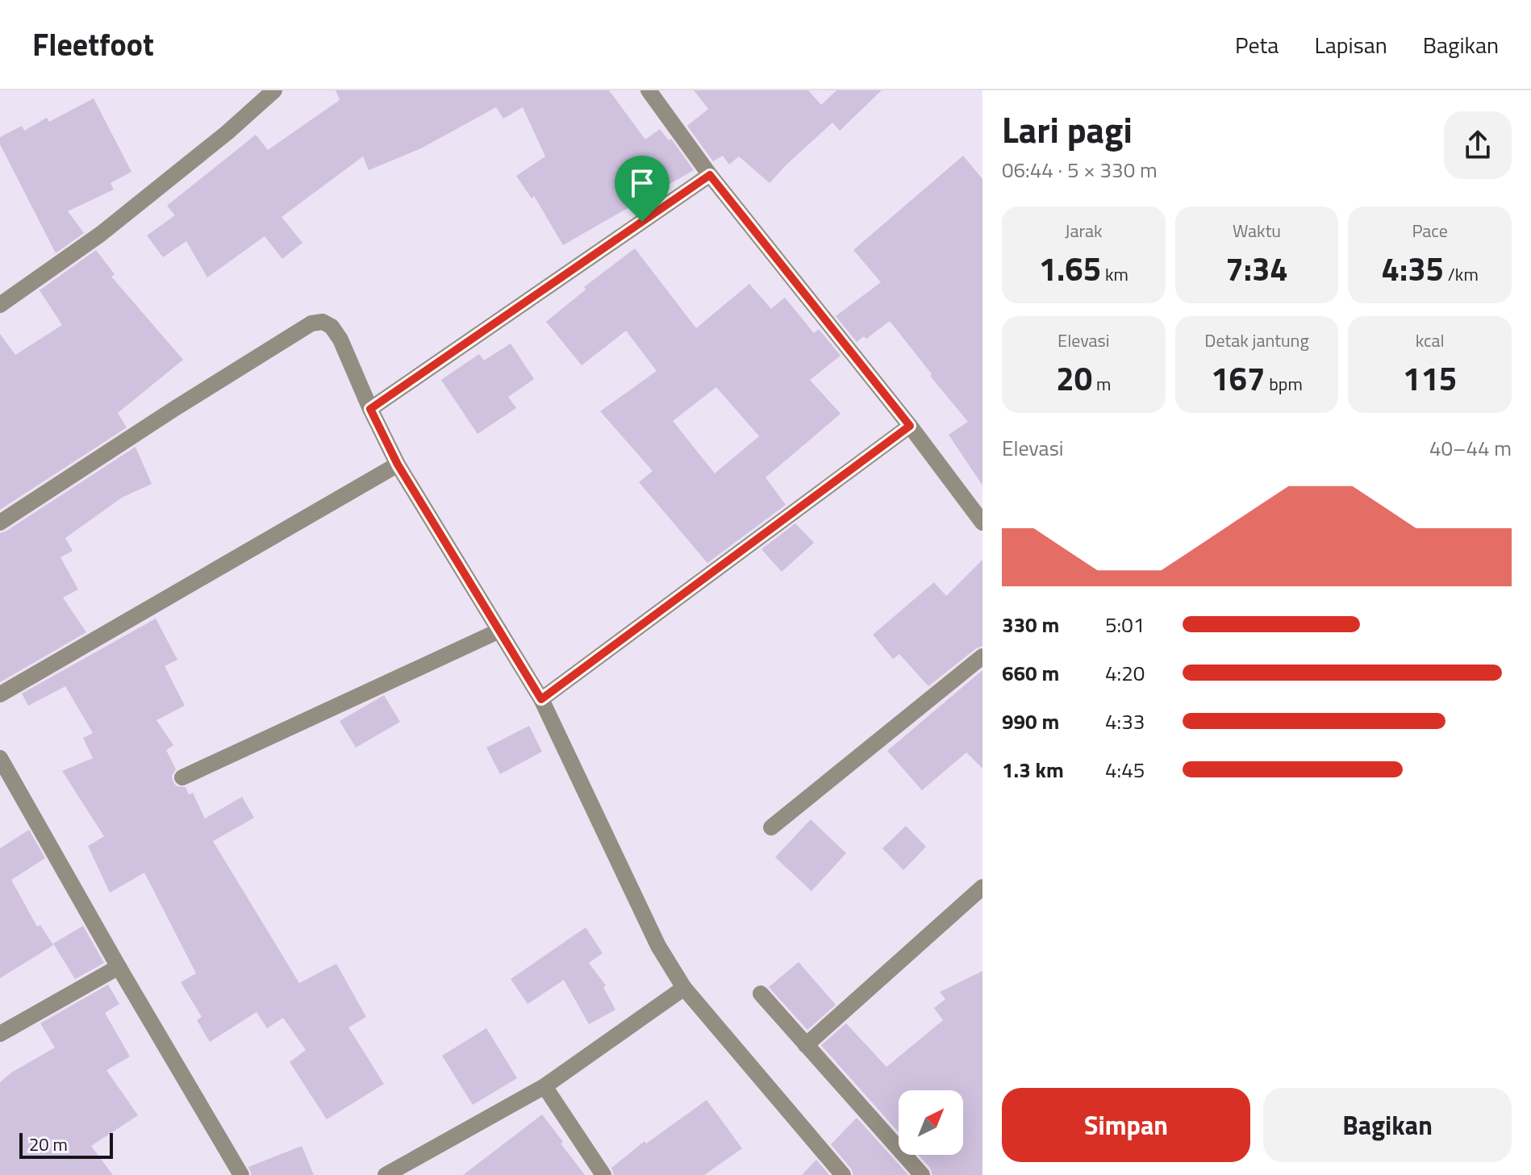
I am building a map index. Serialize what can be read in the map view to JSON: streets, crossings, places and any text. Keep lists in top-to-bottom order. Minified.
{"scale_bar":"20 m","north":"top right","page":{"header":"Fleetfoot","nav":["Peta","Lapisan","Bagikan"],"heading":["Lari pagi","06:44 · 5 × 330 m"],"stats":[["Jarak","1.65 km"],["Waktu","7:34"],["Pace","4:35 /km"],["Elevasi","20 m"],["Detak jantung","167 bpm"],["kcal","115"]],"chart":["Elevasi","40–44 m"],"list":[{"name":"330 m","note":"5:01"},{"name":"660 m","note":"4:20"},{"name":"990 m","note":"4:33"},{"name":"1.3 km","note":"4:45"}],"buttons":["Simpan","Bagikan"],"scale":"20 m"}}
